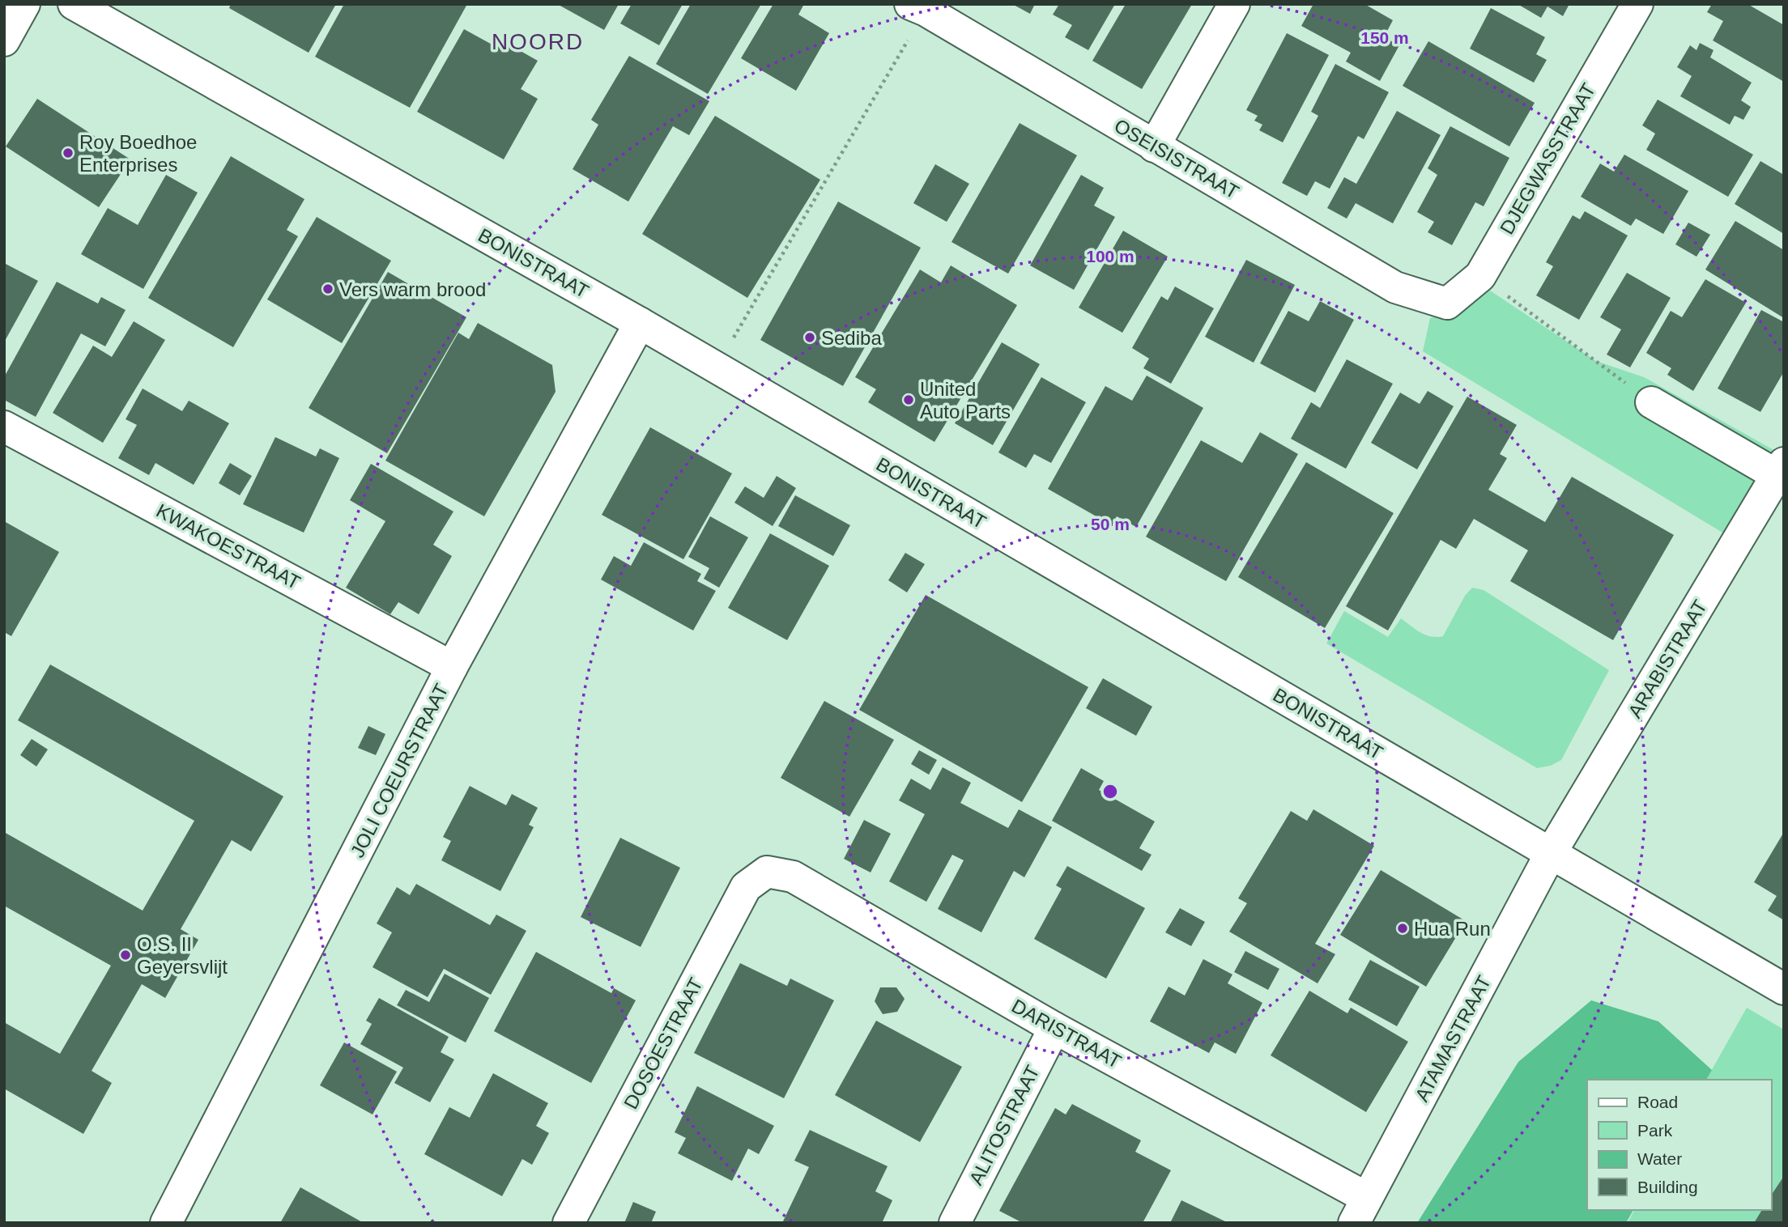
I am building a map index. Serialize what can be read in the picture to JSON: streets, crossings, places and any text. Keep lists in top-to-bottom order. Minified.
{"streets":{"street":["OSEISISTRAAT","DJEGWASSTRAAT","BONISTRAAT","KWAKOESTRAAT","ARABISTRAAT","JOLI COEURSTRAAT","DARISTRAAT","ATAMASTRAAT","DOSOESTRAAT","ALITOSTRAAT"]},"crossings":[["OSEISISTRAAT","DJEGWASSTRAAT"],["BONISTRAAT","ARABISTRAAT"],["BONISTRAAT","JOLI COEURSTRAAT"],["BONISTRAAT","ATAMASTRAAT"],["KWAKOESTRAAT","JOLI COEURSTRAAT"],["ARABISTRAAT","ATAMASTRAAT"],["DARISTRAAT","ATAMASTRAAT"],["DARISTRAAT","DOSOESTRAAT"],["DARISTRAAT","ALITOSTRAAT"]],"districts":["NOORD"],"places":["Roy Boedhoe Enterprises","Vers warm brood","Sediba","United Auto Parts","Hua Run","O.S. II Geyersvlijt"],"legend":["Road","Park","Water","Building"],"rings":["150 m","100 m","50 m"]}
